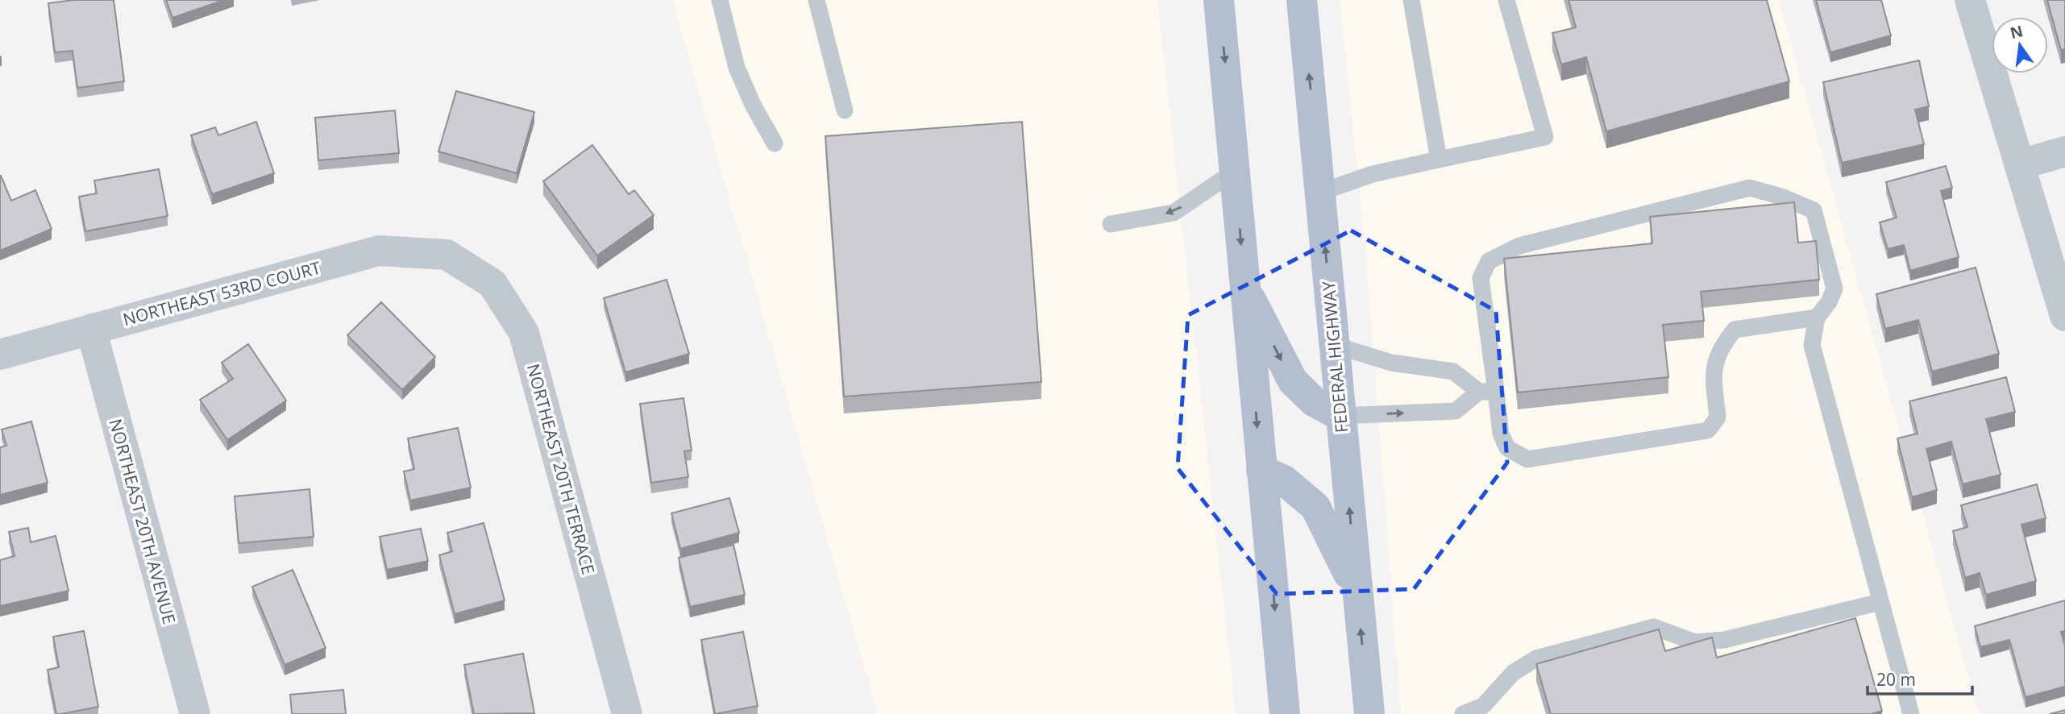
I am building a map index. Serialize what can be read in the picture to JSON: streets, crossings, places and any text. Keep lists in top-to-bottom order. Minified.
{"streets":{"main road":["FEDERAL HIGHWAY"],"street":["NORTHEAST 53RD COURT","NORTHEAST 20TH TERRACE","NORTHEAST 20TH AVENUE"]},"crossings":[["NORTHEAST 53RD COURT","NORTHEAST 20TH TERRACE"],["NORTHEAST 53RD COURT","NORTHEAST 20TH AVENUE"]],"scale_bar":"20 m","north":"top"}
